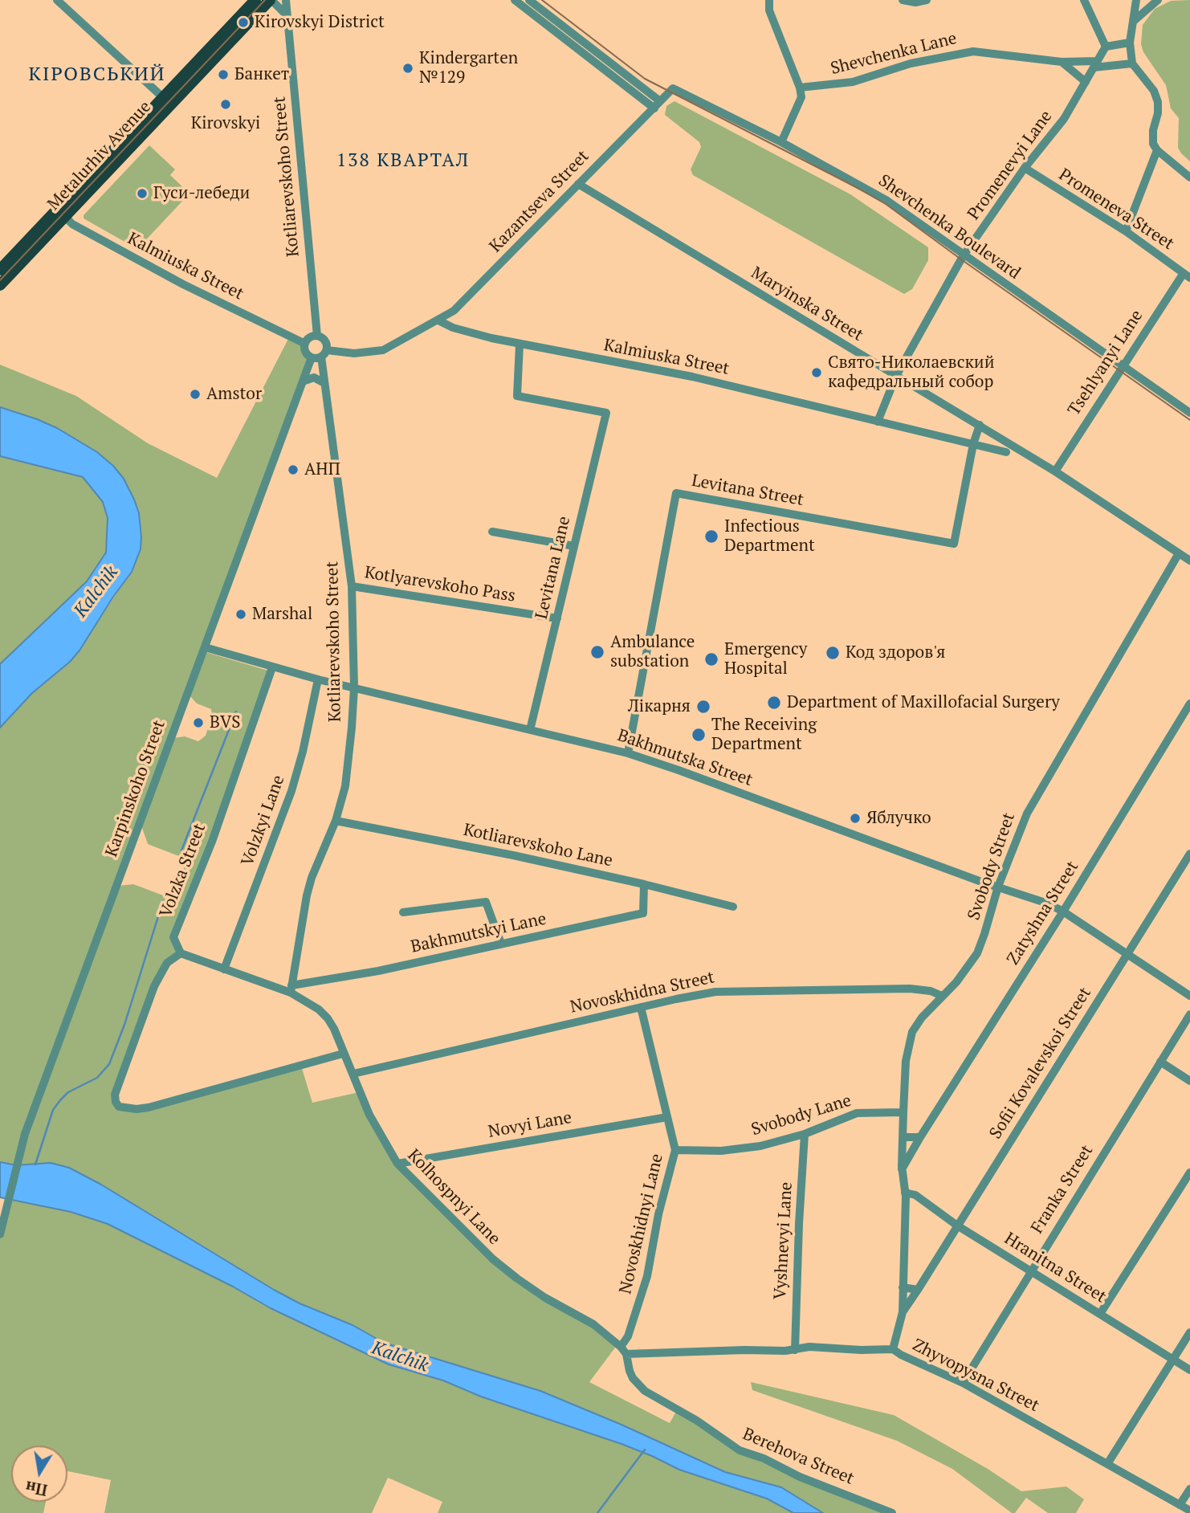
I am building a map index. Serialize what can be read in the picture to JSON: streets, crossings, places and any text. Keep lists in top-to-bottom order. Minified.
{"streets":{"main road":["Metalurhiv Avenue"],"street":["Shevchenka Lane","Promenevyi Lane","Kotliarevskoho Street","Kazantseva Street","Promeneva Street","Shevchenka Boulevard","Kalmiuska Street","Maryinska Street","Tsehlyanyi Lane","Levitana Street","Levitana Lane","Kotlyarevskoho Pass","Bakhmutska Street","Karpinskoho Street","Volzkyi Lane","Kotliarevskoho Lane","Svobody Street","Volzka Street","Zatyshna Street","Bakhmutskyi Lane","Novoskhidna Street","Sofii Kovalevskoi Street","Svobody Lane","Novyi Lane","Franka Street","Kolhospnyi Lane","Novoskhidnyi Lane","Vyshnevyi Lane","Hranitna Street","Zhyvopysna Street","Berehova Street"]},"crossings":[["Shevchenka Lane","Promenevyi Lane"],["Metalurhiv Avenue","Kalmiuska Street"],["Promenevyi Lane","Promeneva Street"],["Promenevyi Lane","Shevchenka Boulevard"],["Promenevyi Lane","Kalmiuska Street"],["Promenevyi Lane","Maryinska Street"],["Kotliarevskoho Street","Kalmiuska Street"],["Kotliarevskoho Street","Kotlyarevskoho Pass"],["Kotliarevskoho Street","Bakhmutska Street"],["Kotliarevskoho Street","Karpinskoho Street"],["Kotliarevskoho Street","Kotliarevskoho Lane"],["Kotliarevskoho Street","Bakhmutskyi Lane"],["Kotliarevskoho Street","Kolhospnyi Lane"],["Kazantseva Street","Shevchenka Boulevard"],["Kazantseva Street","Kalmiuska Street"],["Kazantseva Street","Maryinska Street"],["Promeneva Street","Tsehlyanyi Lane"],["Shevchenka Boulevard","Tsehlyanyi Lane"],["Kalmiuska Street","Levitana Street"],["Kalmiuska Street","Levitana Lane"],["Kalmiuska Street","Karpinskoho Street"],["Maryinska Street","Tsehlyanyi Lane"],["Maryinska Street","Levitana Street"],["Maryinska Street","Svobody Street"],["Levitana Street","Bakhmutska Street"],["Levitana Lane","Kotlyarevskoho Pass"],["Levitana Lane","Bakhmutska Street"],["Bakhmutska Street","Karpinskoho Street"],["Bakhmutska Street","Volzkyi Lane"],["Bakhmutska Street","Svobody Street"],["Bakhmutska Street","Volzka Street"],["Bakhmutska Street","Zatyshna Street"],["Bakhmutska Street","Sofii Kovalevskoi Street"],["Volzkyi Lane","Kolhospnyi Lane"],["Kotliarevskoho Lane","Bakhmutskyi Lane"],["Svobody Street","Novoskhidna Street"],["Svobody Street","Svobody Lane"],["Volzka Street","Kolhospnyi Lane"],["Bakhmutskyi Lane","Kolhospnyi Lane"],["Novoskhidna Street","Kolhospnyi Lane"],["Novoskhidna Street","Novoskhidnyi Lane"],["Sofii Kovalevskoi Street","Hranitna Street"],["Sofii Kovalevskoi Street","Zhyvopysna Street"],["Svobody Lane","Novoskhidnyi Lane"],["Svobody Lane","Vyshnevyi Lane"],["Novyi Lane","Kolhospnyi Lane"],["Novyi Lane","Novoskhidnyi Lane"],["Franka Street","Hranitna Street"],["Franka Street","Zhyvopysna Street"],["Kolhospnyi Lane","Novoskhidnyi Lane"],["Kolhospnyi Lane","Zhyvopysna Street"],["Kolhospnyi Lane","Berehova Street"],["Novoskhidnyi Lane","Zhyvopysna Street"],["Novoskhidnyi Lane","Berehova Street"],["Vyshnevyi Lane","Zhyvopysna Street"],["Zhyvopysna Street","Berehova Street"]],"districts":["КІРОВСЬКИЙ","138 КВАРТАЛ"],"water":["Kalchik"],"places":["Kirovskyi District","Kindergarten №129","Банкет","Kirovskyi","Гуси-лебеди","Свято-Николаевский кафедральный собор","Amstor","АНП","Infectious Department","Marshal","Ambulance substation","Код здоров'я","Emergency Hospital","Department of Maxillofacial Surgery","Лікарня","BVS","The Receiving Department","Яблучко"],"north":"bottom"}
